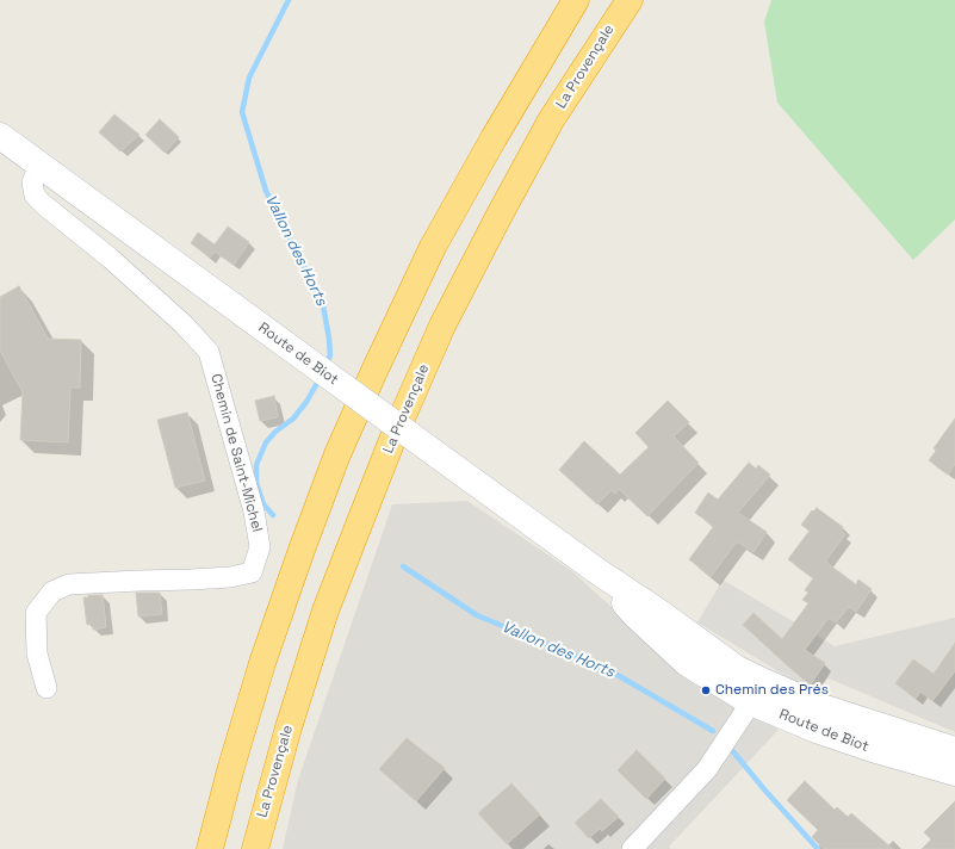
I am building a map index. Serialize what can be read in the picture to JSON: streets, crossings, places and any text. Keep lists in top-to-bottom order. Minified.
{"streets":{"highway":["La Provençale"],"main road":["Route de Biot"],"street":["Chemin de Saint-Michel"]},"crossings":[["Route de Biot","Chemin de Saint-Michel"]],"water":["Vallon des Horts"],"places":["Chemin des Prés"]}
